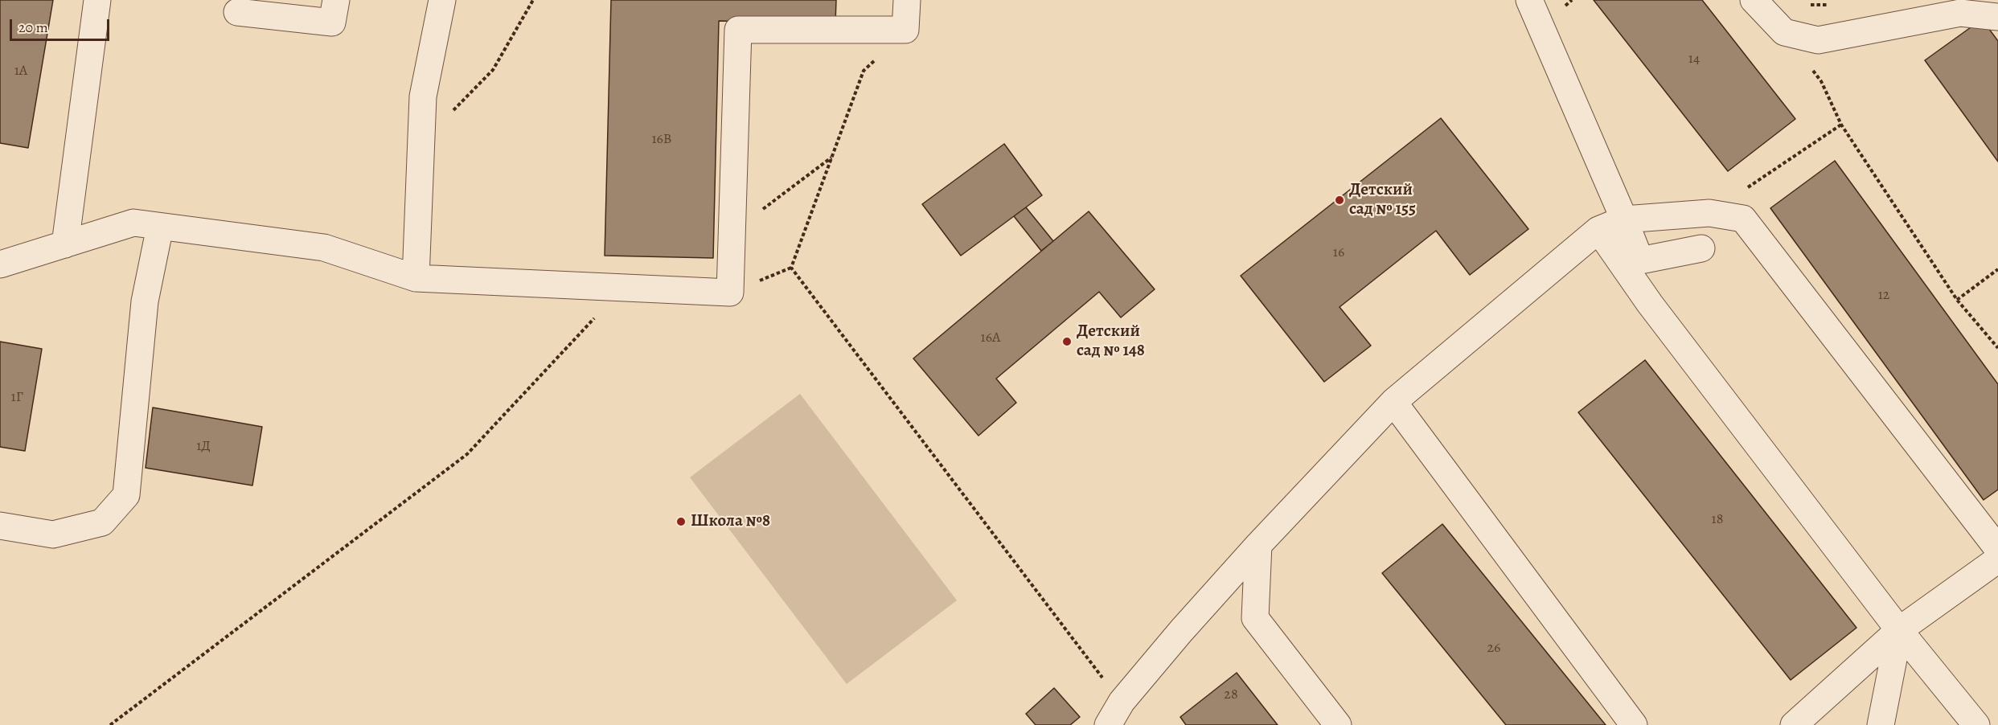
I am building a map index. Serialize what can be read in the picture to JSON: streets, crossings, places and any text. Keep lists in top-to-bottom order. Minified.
{"places":["Детский сад № 155","Детский сад № 148","Школа №8"],"house_numbers":["14","1А","16В","16","12","16А","1Г","1Д","18","26","28"],"scale_bar":"20 m"}
